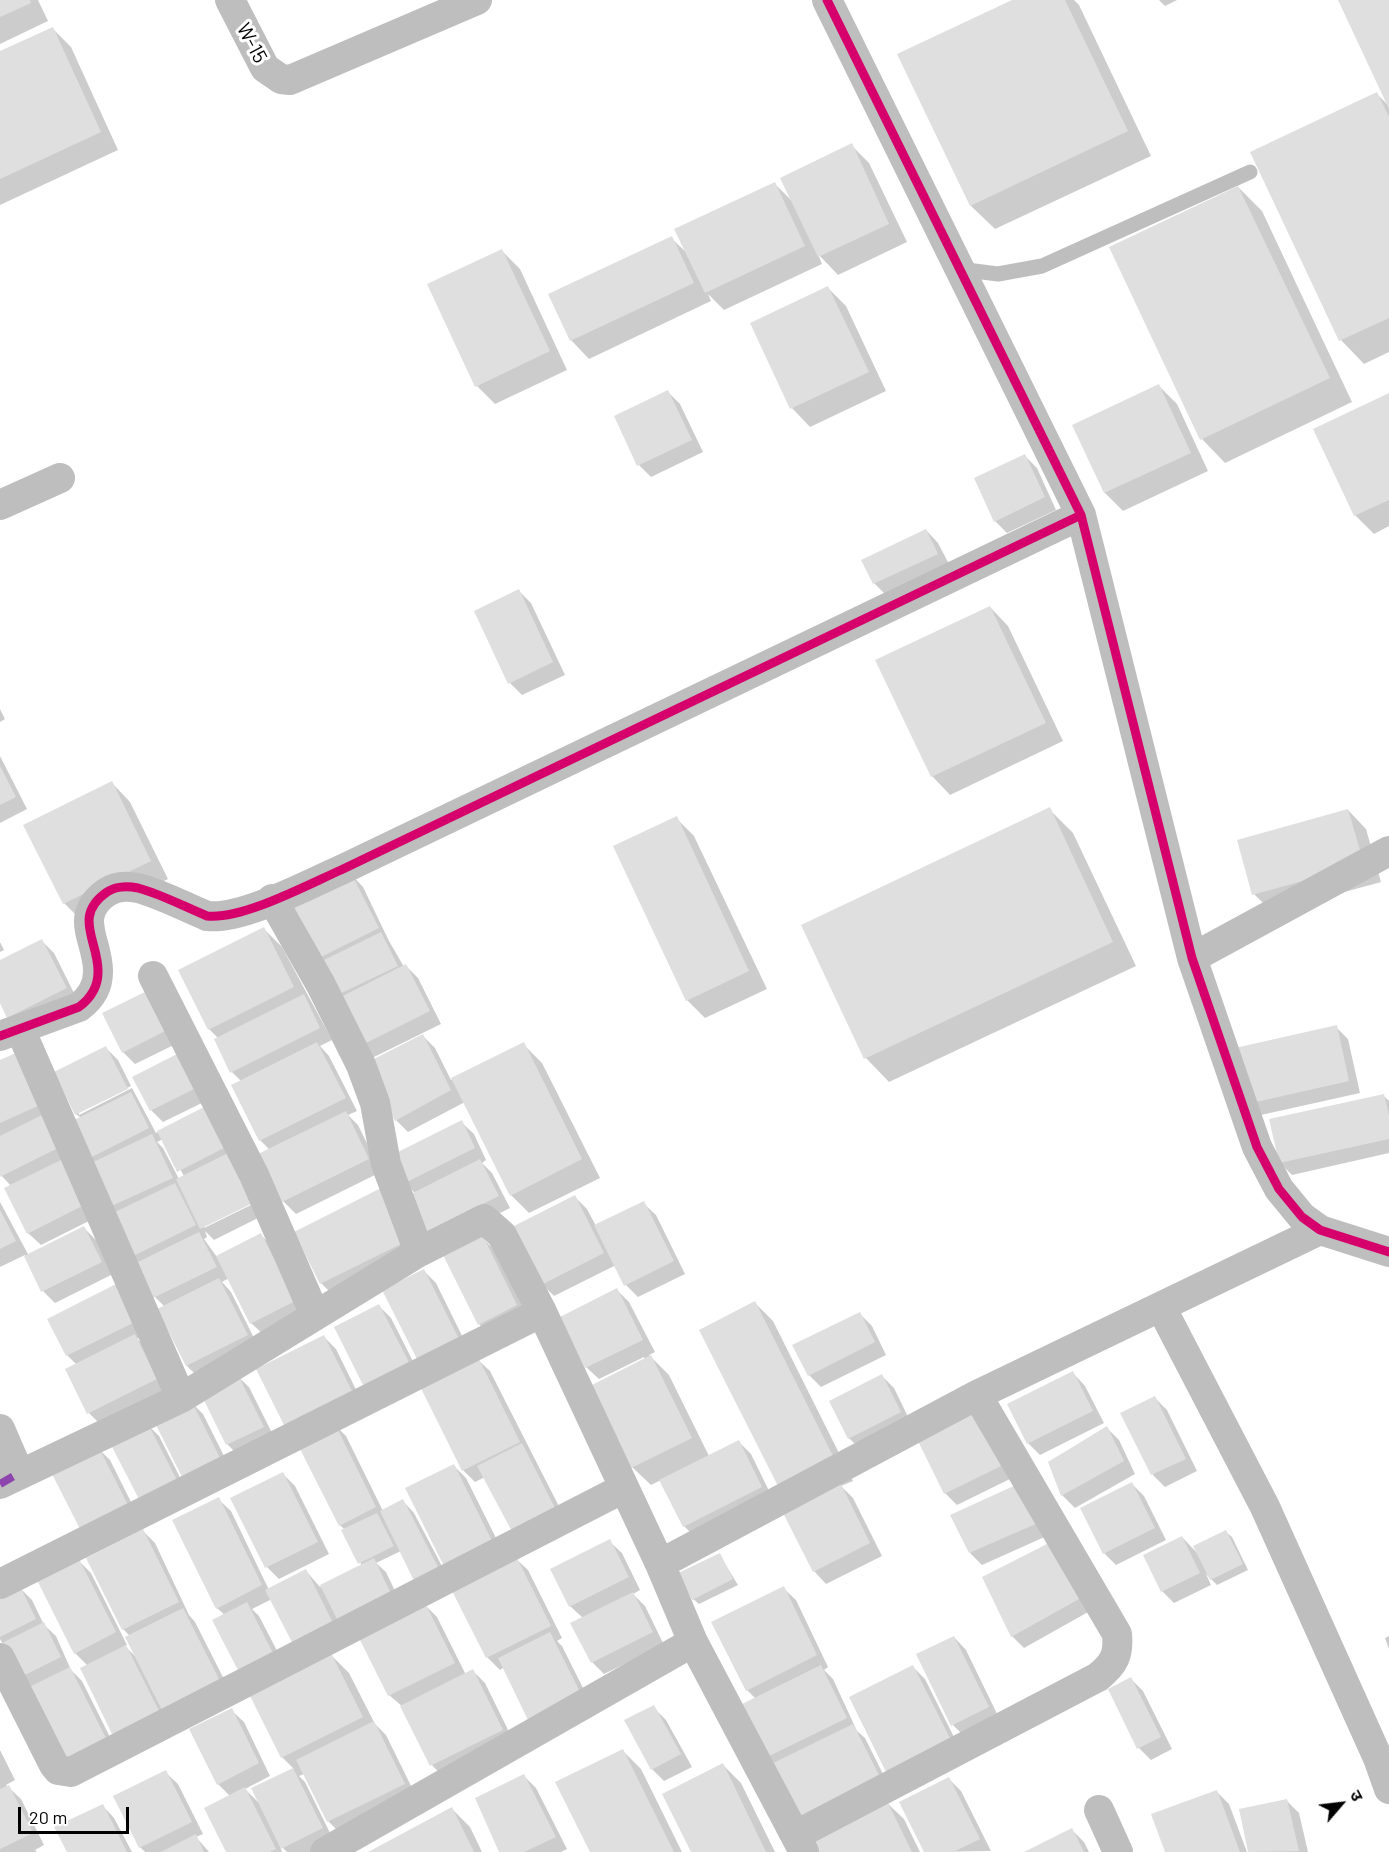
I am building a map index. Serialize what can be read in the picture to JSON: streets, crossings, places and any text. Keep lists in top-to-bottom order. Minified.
{"streets":{"street":["W-15"]},"scale_bar":"20 m","north":"top right"}
